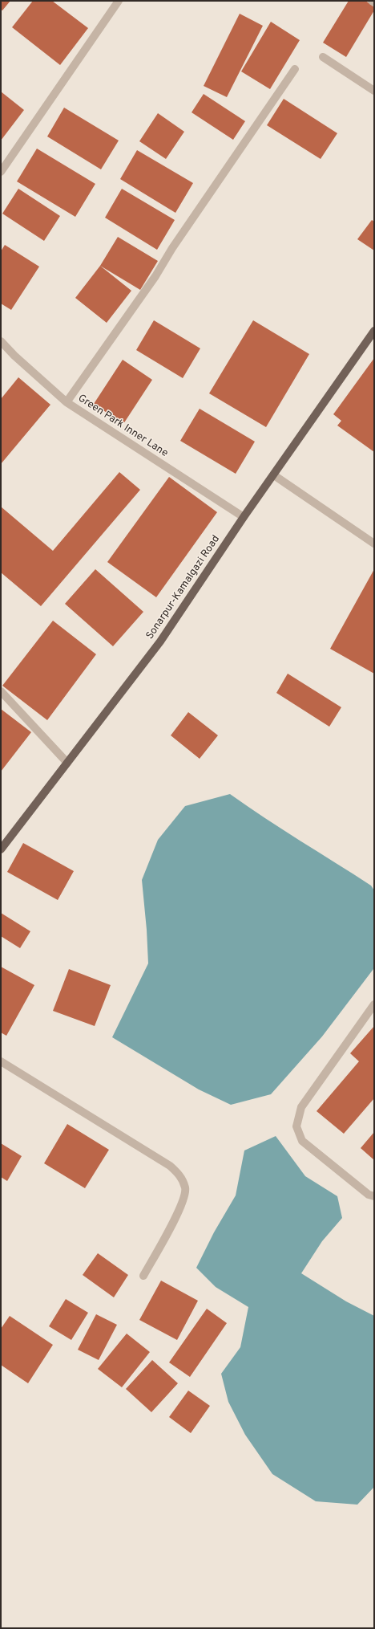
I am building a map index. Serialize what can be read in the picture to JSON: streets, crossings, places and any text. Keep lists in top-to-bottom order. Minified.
{"streets":{"main road":["Sonarpur-Kamalgazi Road"],"street":["Green Park Inner Lane"]},"crossings":[["Green Park Inner Lane","Sonarpur-Kamalgazi Road"]]}
